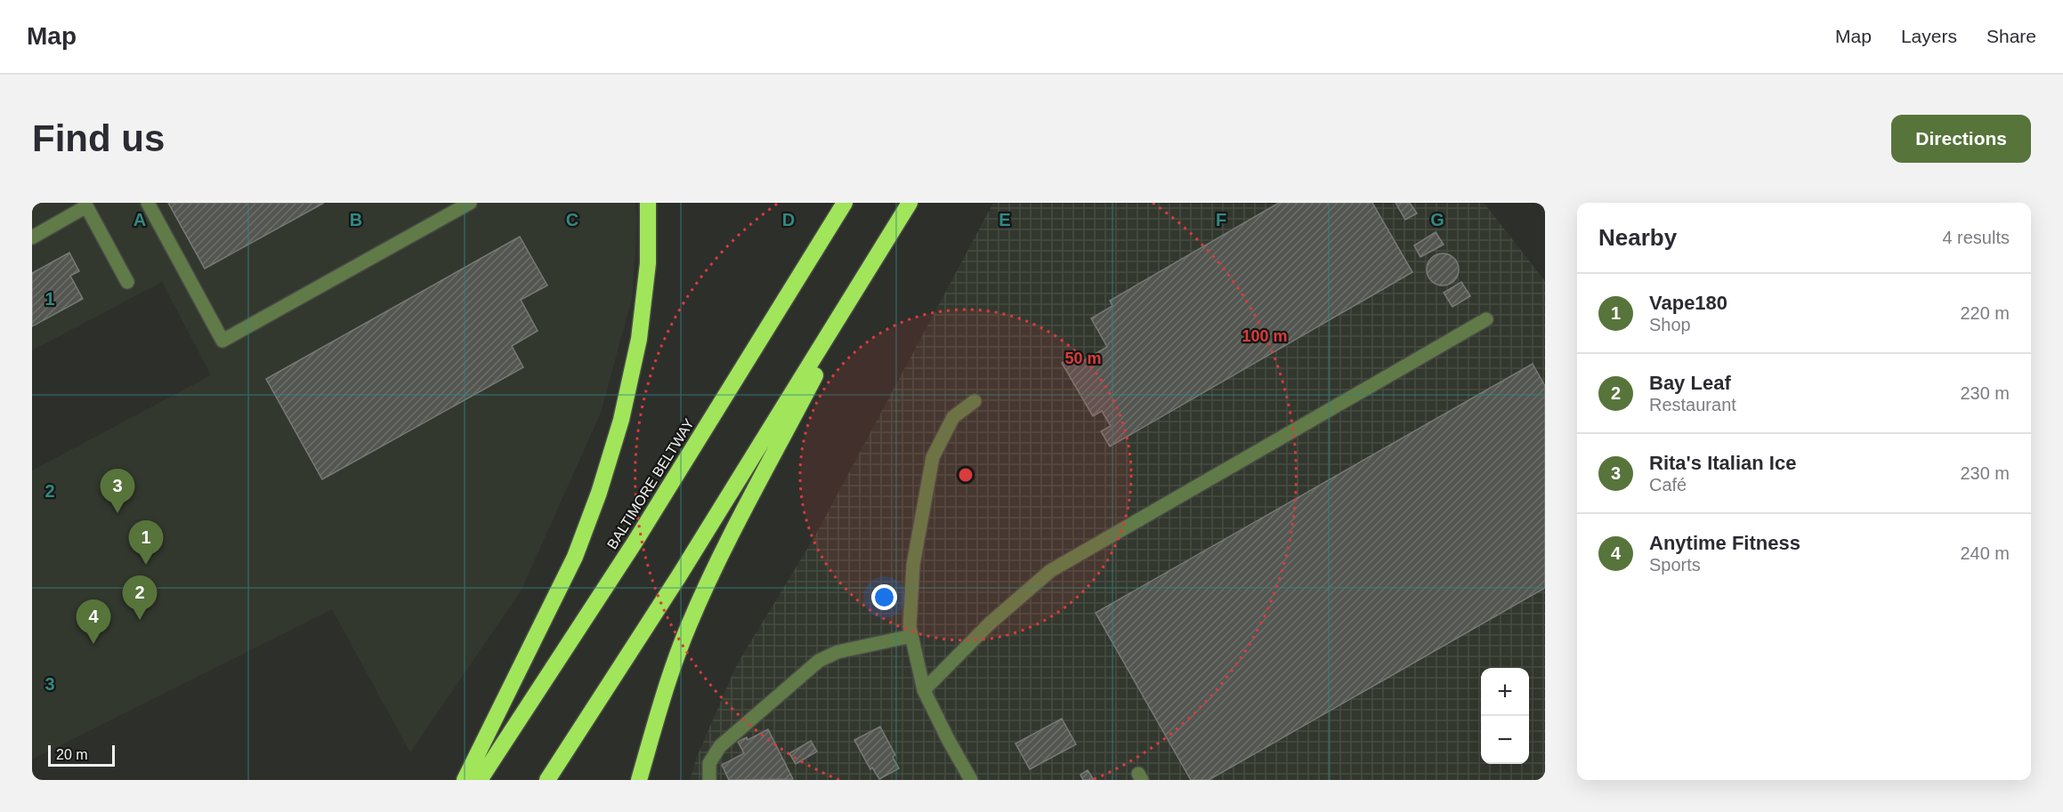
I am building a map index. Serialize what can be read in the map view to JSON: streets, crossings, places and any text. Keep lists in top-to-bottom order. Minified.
{"streets":{"highway":["BALTIMORE BELTWAY"]},"scale_bar":"20 m","page":{"header":"Map","nav":["Map","Layers","Share"],"buttons":"Directions","title":"Find us","heading":["Nearby","4 results"],"list":[{"mark":"1","name":"Vape180","note":"Shop","value":"220 m"},{"mark":"2","name":"Bay Leaf","note":"Restaurant","value":"230 m"},{"mark":"3","name":"Rita's Italian Ice","note":"Café","value":"230 m"},{"mark":"4","name":"Anytime Fitness","note":"Sports","value":"240 m"}],"pins":["3","1","2","4"],"map_buttons":["+","−"],"scale":"20 m"},"grid":{"columns":["A","B","C","D","E","F","G"],"rows":["1","2","3"]},"rings":["100 m","50 m"]}
